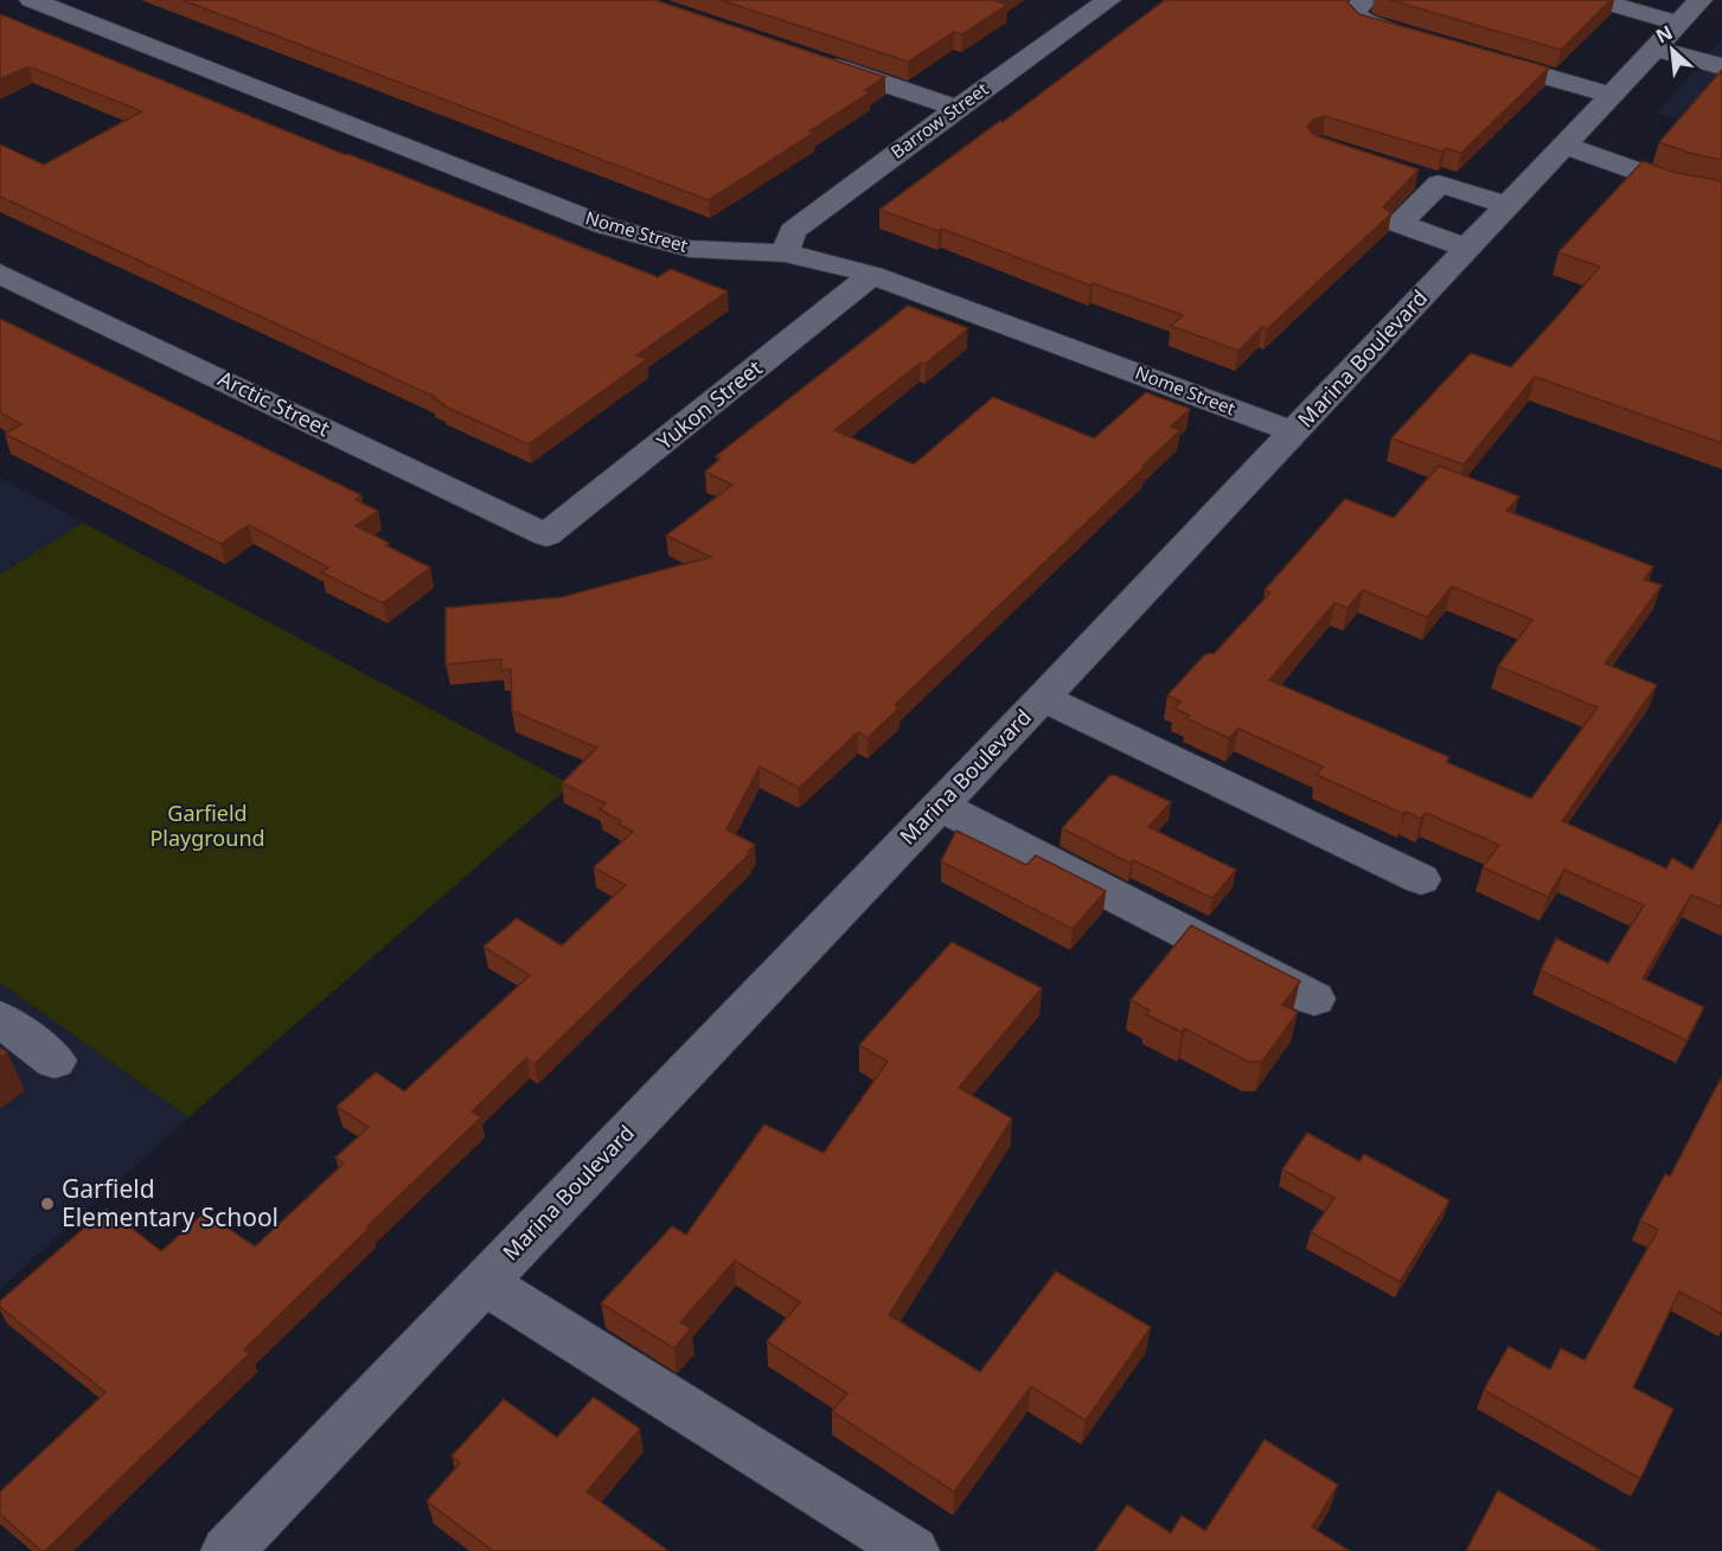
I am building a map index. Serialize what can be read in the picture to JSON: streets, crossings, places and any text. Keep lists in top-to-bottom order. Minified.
{"streets":{"street":["Barrow Street","Nome Street","Marina Boulevard","Arctic Street","Yukon Street"]},"crossings":[["Barrow Street","Nome Street"],["Nome Street","Marina Boulevard"],["Nome Street","Yukon Street"],["Arctic Street","Yukon Street"]],"parks":["Garfield Playground"],"places":["Garfield Elementary School"],"north":"top left"}
